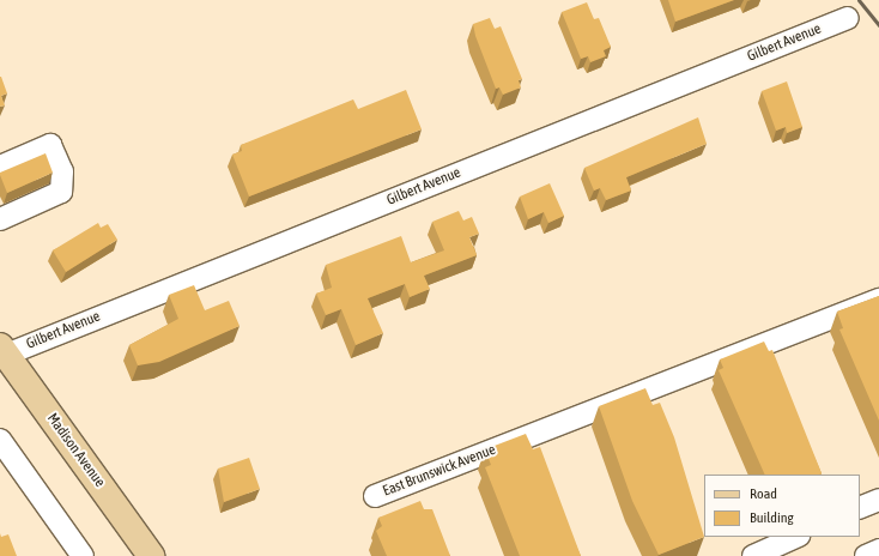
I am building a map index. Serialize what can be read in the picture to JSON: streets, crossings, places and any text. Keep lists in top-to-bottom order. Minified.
{"streets":{"main road":["Madison Avenue"],"street":["Gilbert Avenue","East Brunswick Avenue"]},"crossings":[["Gilbert Avenue","Madison Avenue"]],"legend":["Road","Building"]}
